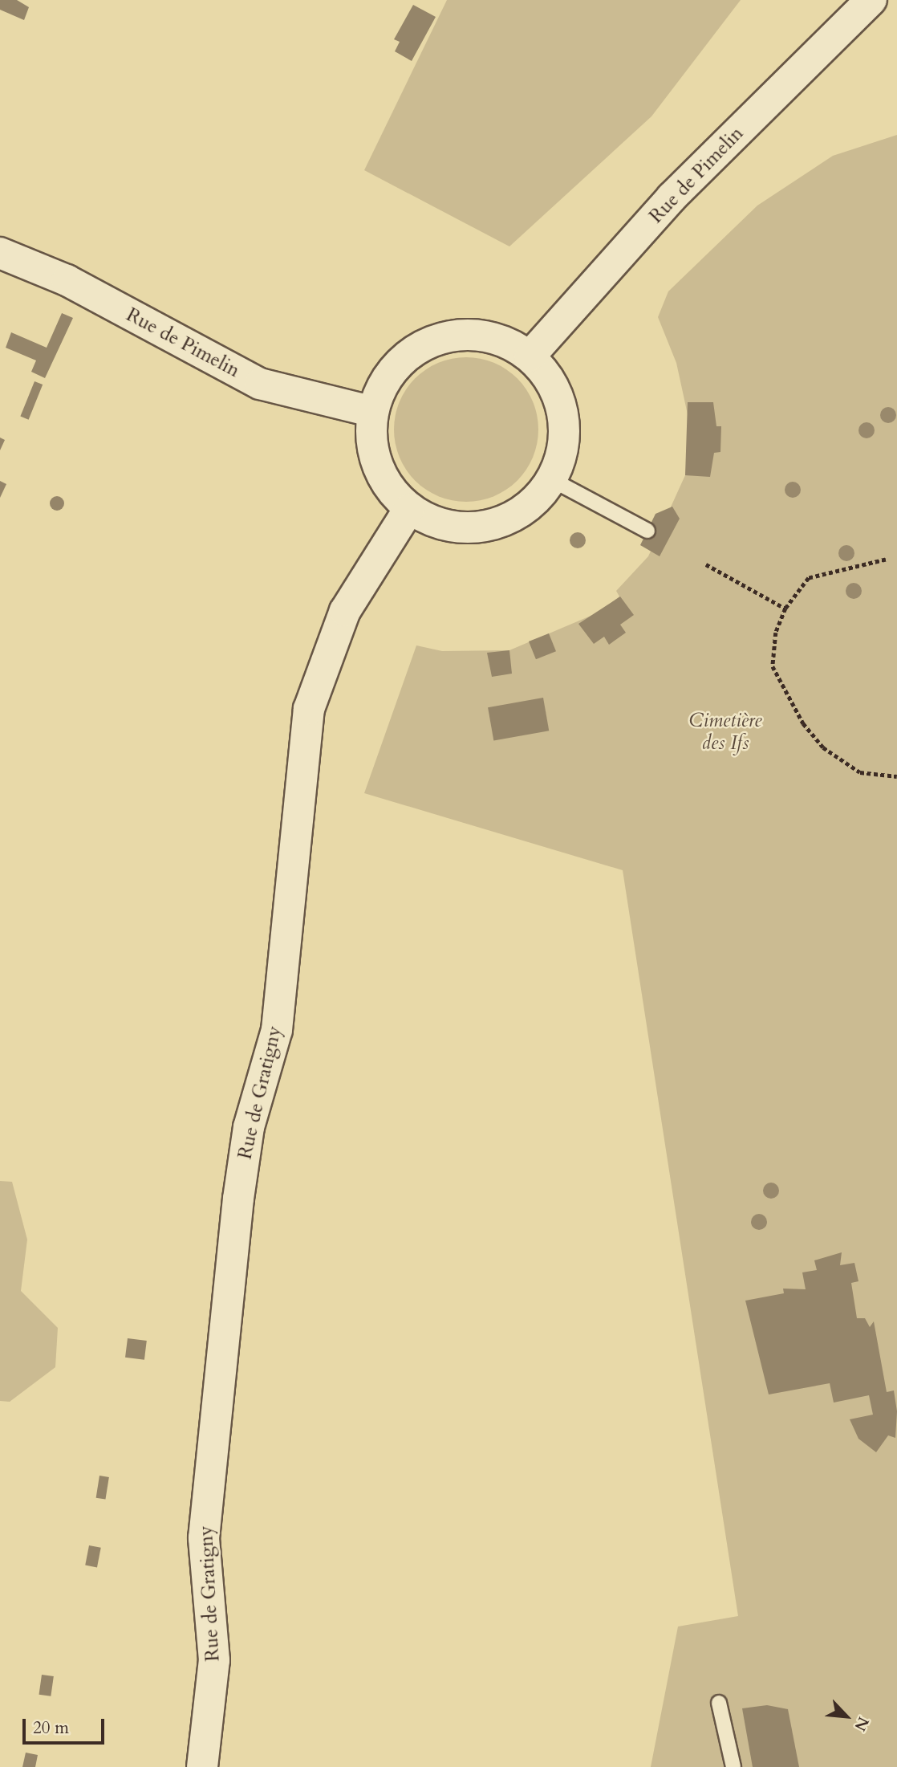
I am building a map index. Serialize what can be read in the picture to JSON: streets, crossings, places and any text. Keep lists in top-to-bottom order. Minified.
{"streets":{"street":["Rue de Pimelin","Rue de Gratigny"]},"crossings":[["Rue de Pimelin","Rue de Gratigny"]],"parks":["Cimetière des Ifs"],"scale_bar":"20 m","north":"bottom right"}
